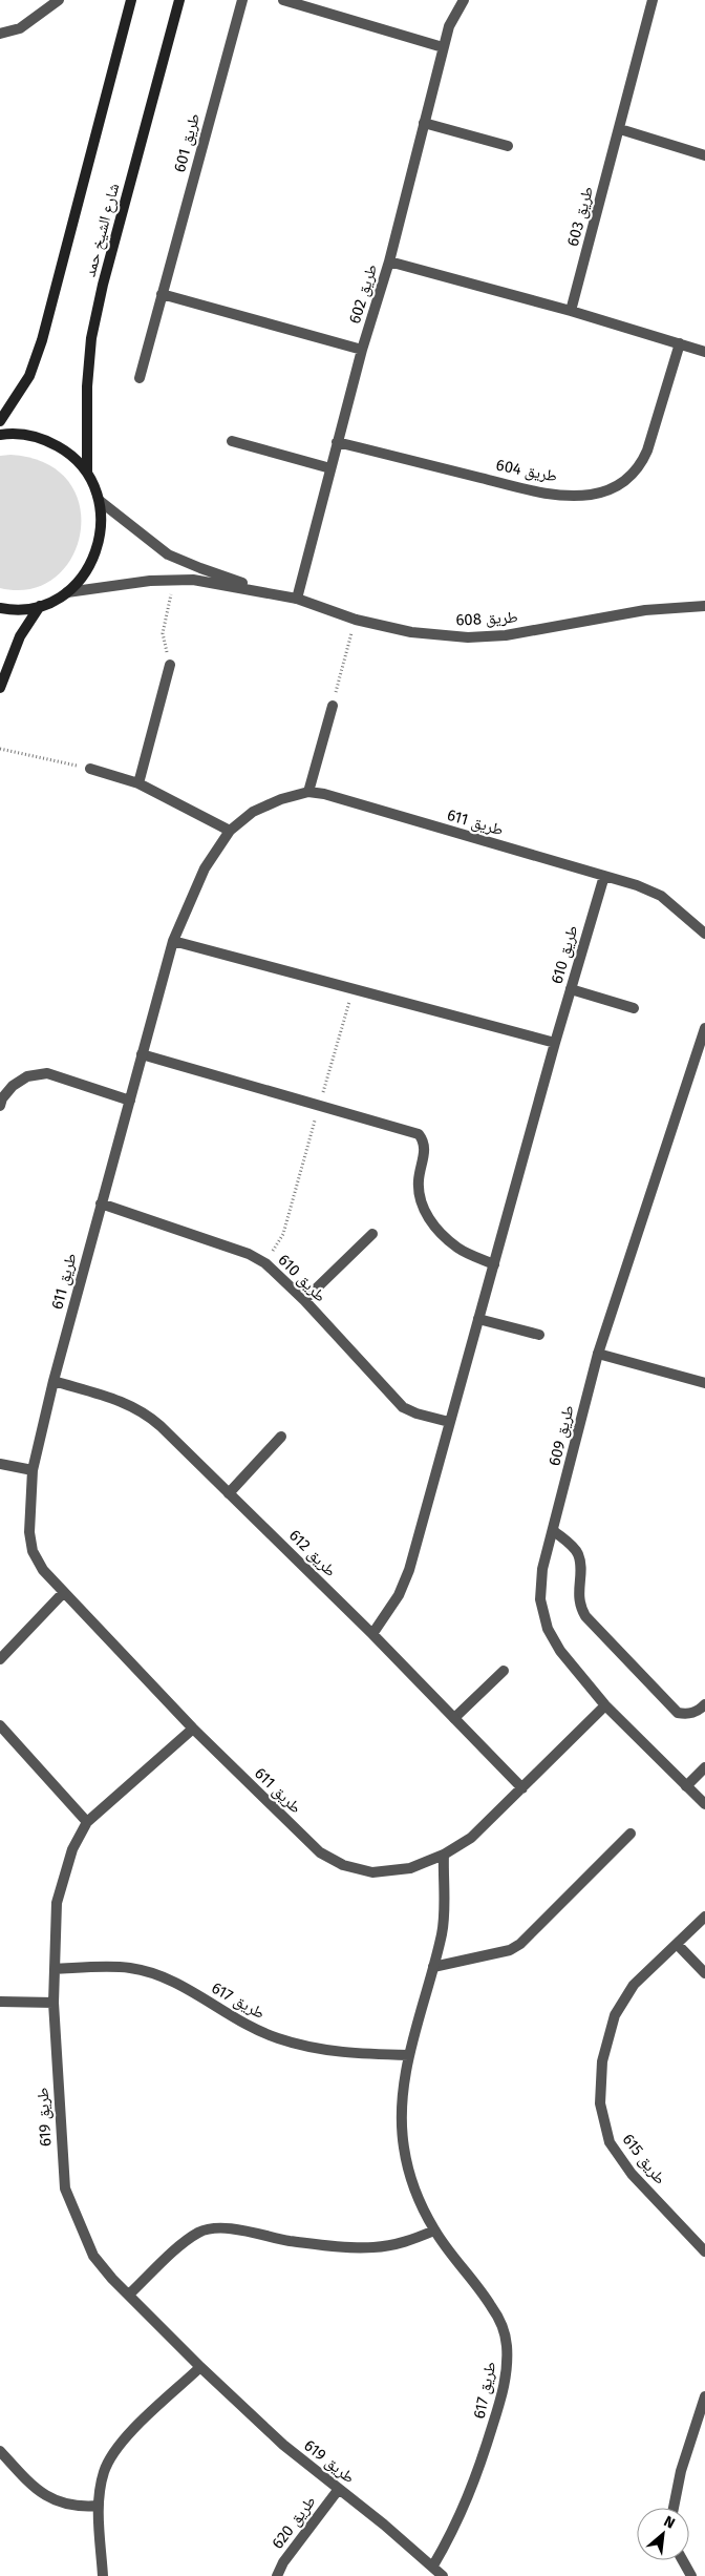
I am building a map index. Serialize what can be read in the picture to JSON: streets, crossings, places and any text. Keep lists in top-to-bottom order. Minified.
{"streets":{"main road":["شارع الشيخ حمد"],"street":["طريق 601","طريق 603","طريق 602","طريق 604","طريق 608","طريق 611","طريق 610","طريق 609","طريق 612","طريق 617","طريق 619","طريق 615","طريق 620"]},"crossings":[["طريق 602","طريق 604"],["طريق 602","طريق 608"],["طريق 611","طريق 610"],["طريق 611","طريق 609"],["طريق 611","طريق 612"],["طريق 611","طريق 617"],["طريق 611","طريق 619"],["طريق 610","طريق 612"],["طريق 617","طريق 619"],["طريق 619","طريق 620"]],"north":"top right"}
